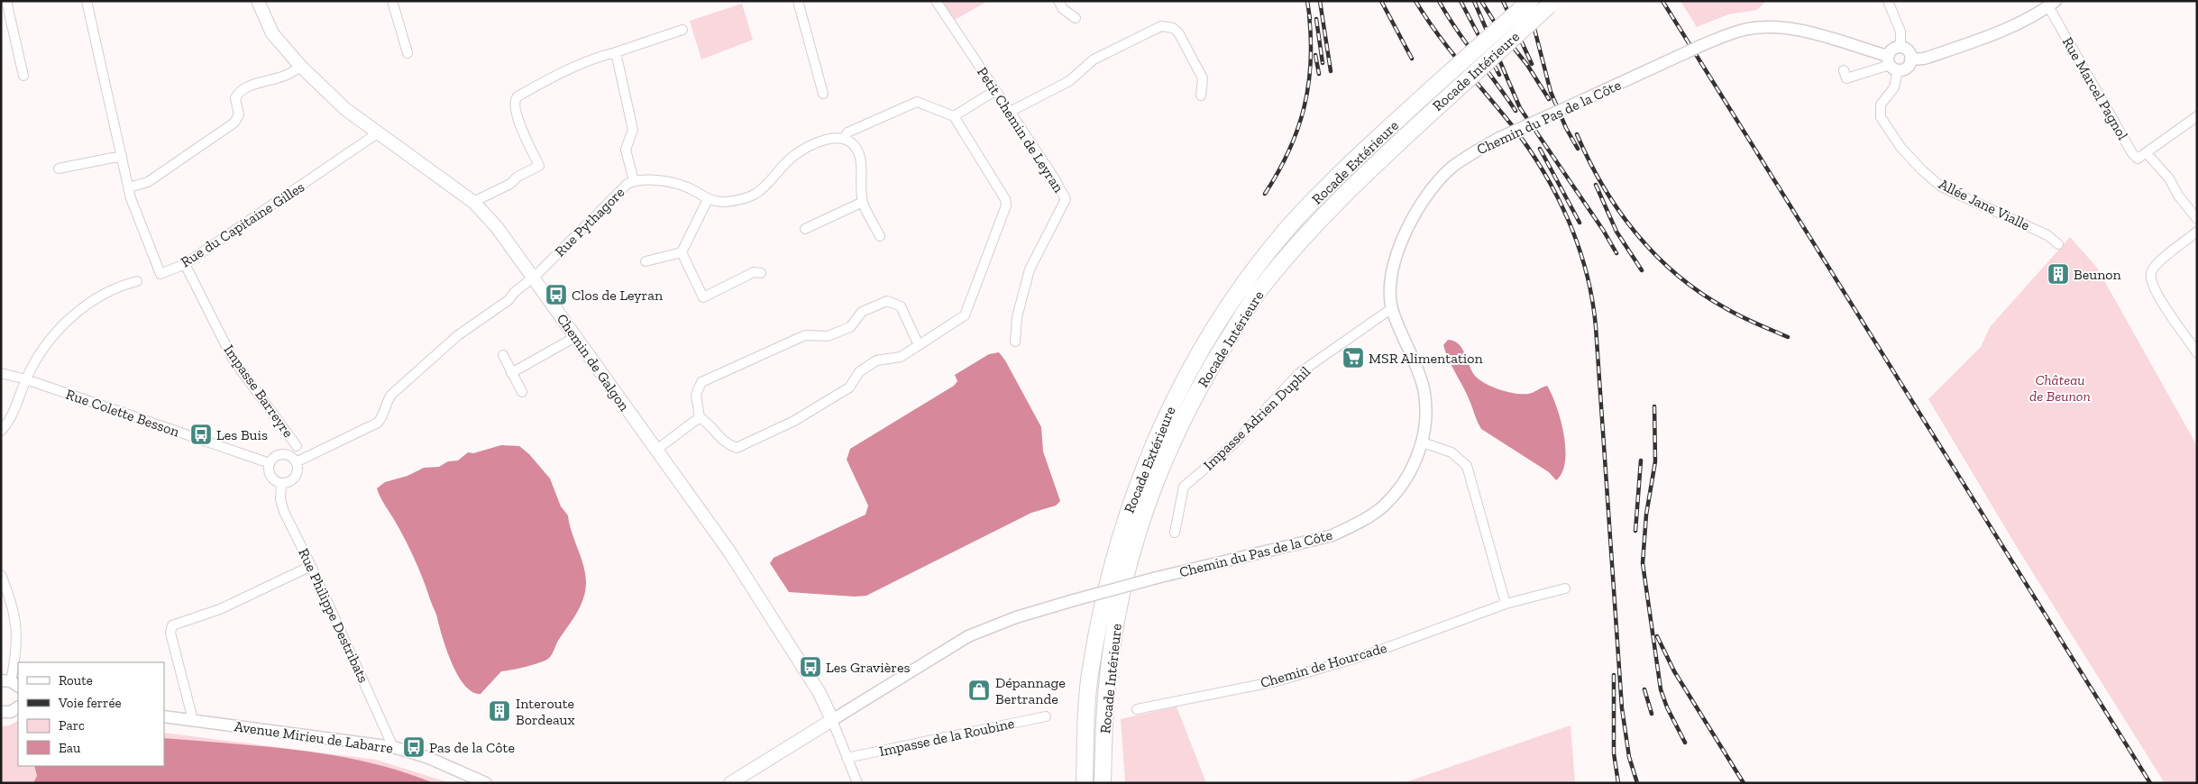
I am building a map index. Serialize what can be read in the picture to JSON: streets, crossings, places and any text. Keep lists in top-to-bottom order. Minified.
{"streets":{"highway":["Rocade Intérieure","Rocade Extérieure"],"main road":["Chemin du Pas de la Côte","Chemin de Galgon"],"street":["Rue Marcel Pagnol","Petit Chemin de Leyran","Allée Jane Vialle","Rue Pythagore","Rue du Capitaine Gilles","Impasse Barreyre","Rue Colette Besson","Impasse Adrien Duphil","Rue Philippe Destribats","Chemin de Hourcade","Avenue Mirieu de Labarre","Impasse de la Roubine"]},"crossings":[["Chemin du Pas de la Côte","Allée Jane Vialle"],["Chemin du Pas de la Côte","Chemin de Galgon"],["Chemin du Pas de la Côte","Impasse Adrien Duphil"],["Rue Pythagore","Chemin de Galgon"],["Rue Pythagore","Rue Colette Besson"],["Rue Pythagore","Rue Philippe Destribats"],["Rue du Capitaine Gilles","Chemin de Galgon"],["Rue du Capitaine Gilles","Impasse Barreyre"],["Chemin de Galgon","Impasse de la Roubine"],["Rue Colette Besson","Rue Philippe Destribats"],["Rue Philippe Destribats","Avenue Mirieu de Labarre"]],"parks":["Château de Beunon"],"places":{"building":["Beunon","Interoute Bordeaux"],"bus stop":["Clos de Leyran","Les Buis","Les Gravières","Pas de la Côte"],"supermarket":["MSR Alimentation"],"shop":["Dépannage Bertrande"]},"legend":["Route","Voie ferrée","Parc","Eau"]}
